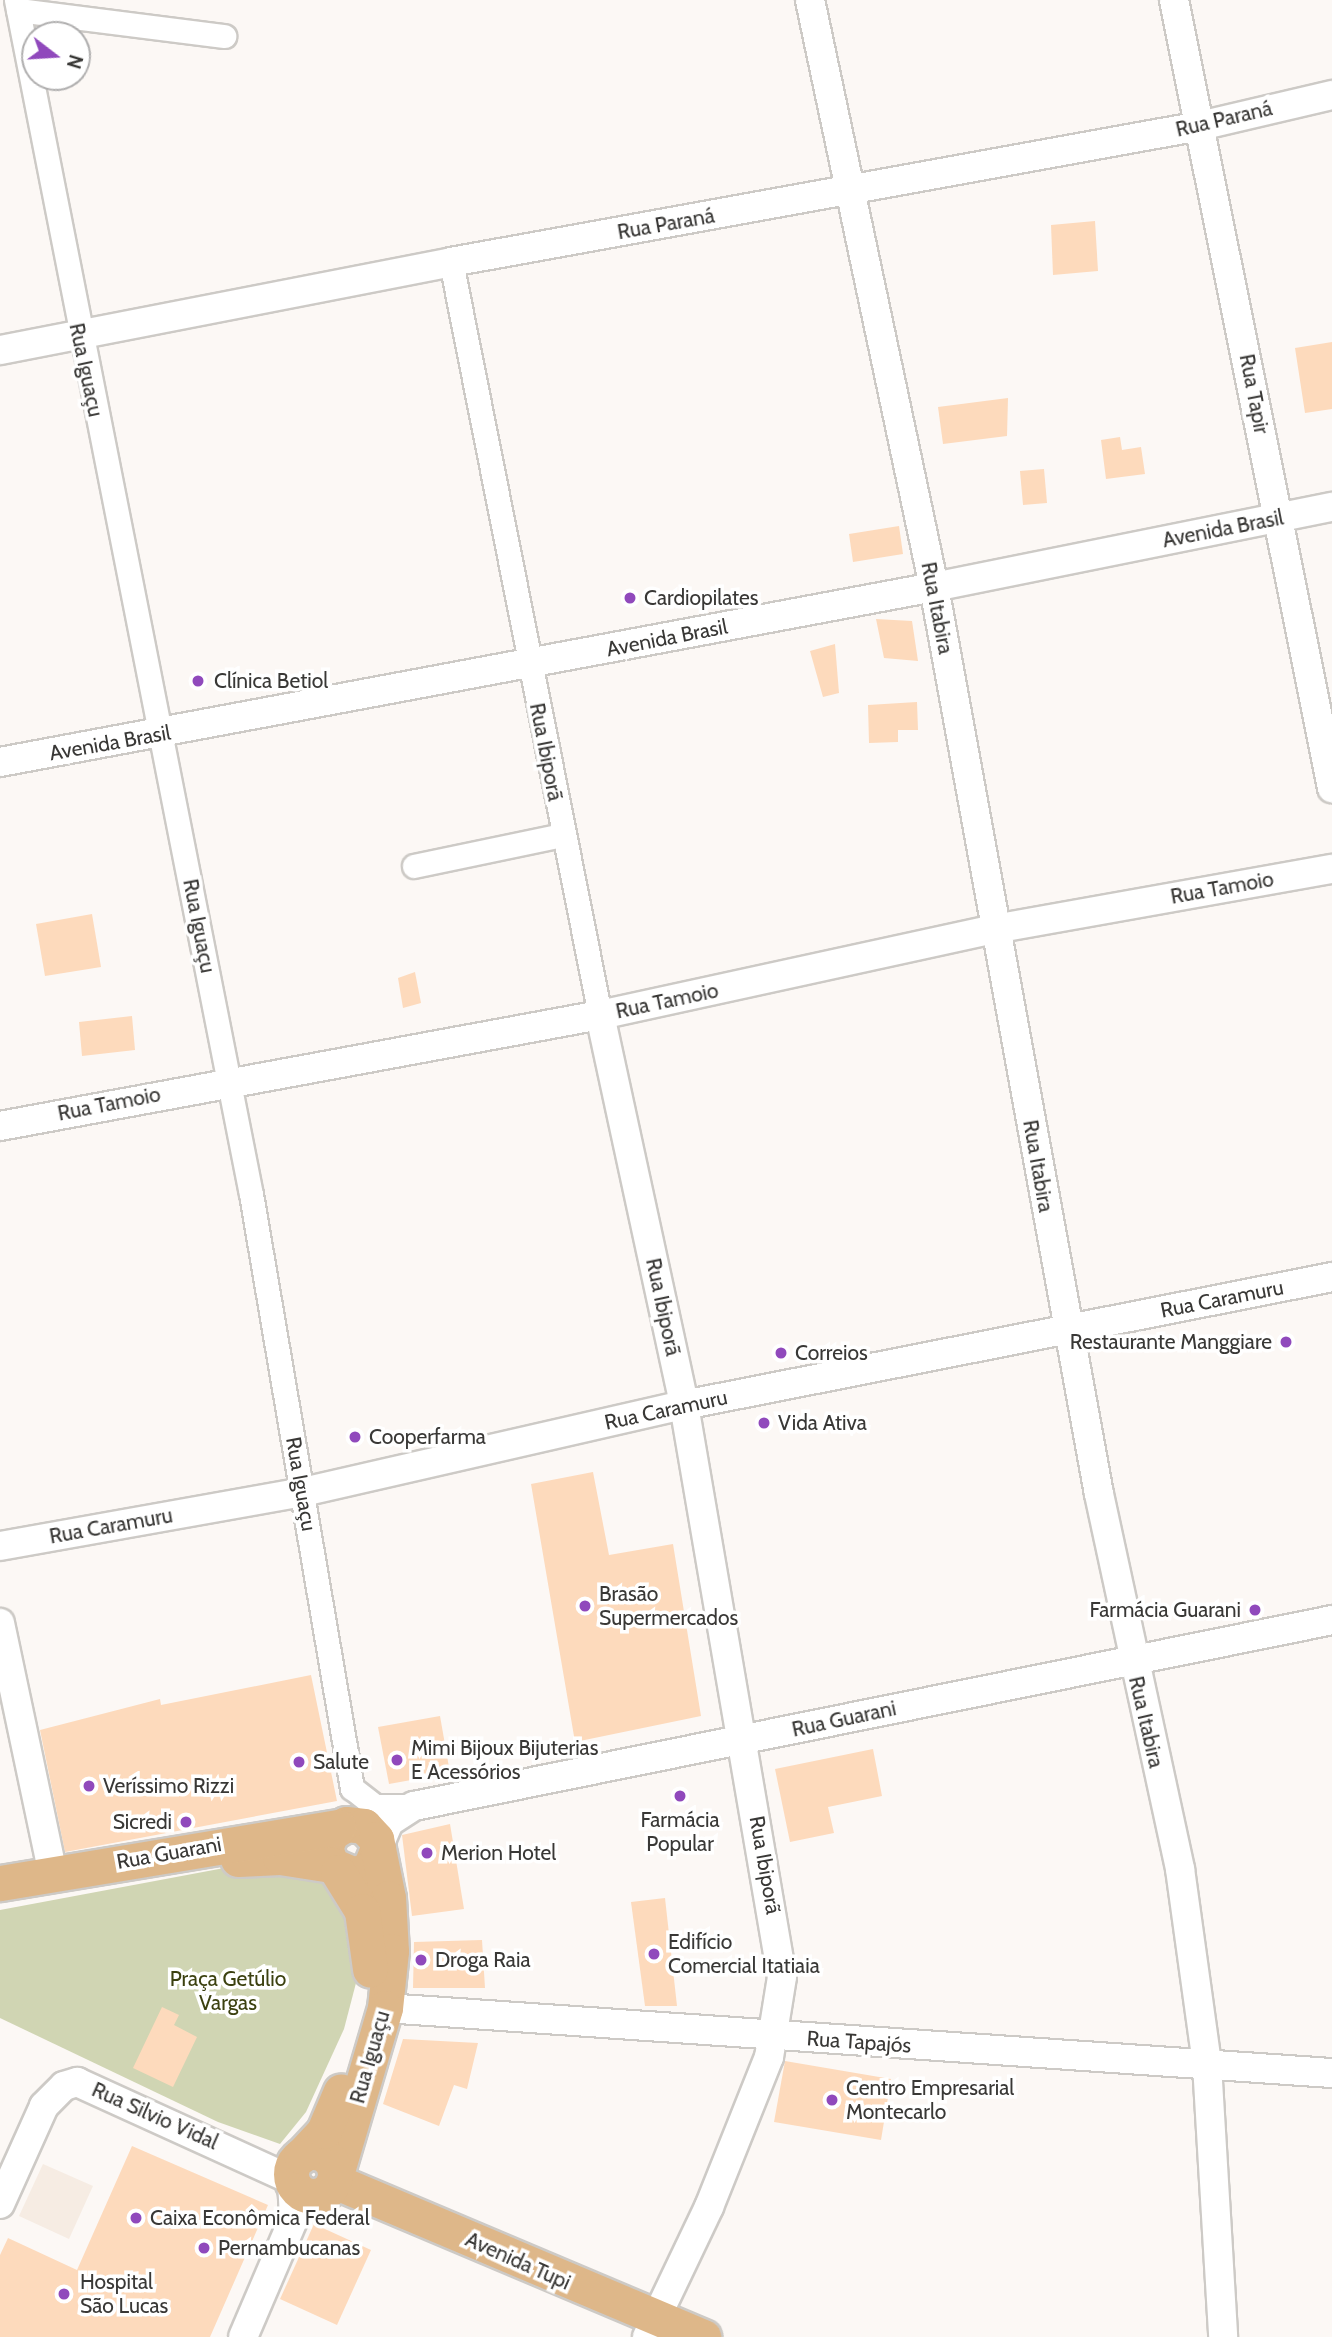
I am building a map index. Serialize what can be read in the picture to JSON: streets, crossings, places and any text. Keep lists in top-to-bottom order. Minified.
{"streets":{"main road":["Rua Iguaçu","Rua Guarani","Avenida Tupi"],"street":["Rua Paraná","Rua Tapir","Avenida Brasil","Rua Itabira","Rua Ibiporã","Rua Tamoio","Rua Caramuru","Rua Tapajós","Rua Silvio Vidal"]},"crossings":[["Rua Paraná","Rua Iguaçu"],["Rua Paraná","Rua Tapir"],["Rua Paraná","Rua Itabira"],["Rua Paraná","Rua Ibiporã"],["Rua Iguaçu","Avenida Brasil"],["Rua Iguaçu","Rua Tamoio"],["Rua Iguaçu","Rua Caramuru"],["Rua Iguaçu","Rua Guarani"],["Rua Iguaçu","Rua Tapajós"],["Rua Iguaçu","Rua Silvio Vidal"],["Rua Iguaçu","Avenida Tupi"],["Rua Tapir","Avenida Brasil"],["Avenida Brasil","Rua Itabira"],["Avenida Brasil","Rua Ibiporã"],["Rua Itabira","Rua Tamoio"],["Rua Itabira","Rua Caramuru"],["Rua Itabira","Rua Guarani"],["Rua Itabira","Rua Tapajós"],["Rua Ibiporã","Rua Tamoio"],["Rua Ibiporã","Rua Caramuru"],["Rua Ibiporã","Rua Guarani"],["Rua Ibiporã","Rua Tapajós"],["Rua Ibiporã","Avenida Tupi"],["Rua Silvio Vidal","Avenida Tupi"]],"parks":["Praça Getúlio Vargas"],"places":["Cardiopilates","Clínica Betiol","Restaurante Manggiare","Correios","Vida Ativa","Cooperfarma","Brasão Supermercados","Farmácia Guarani","Mimi Bijoux Bijuterias E Acessórios","Salute","Veríssimo Rizzi","Farmácia Popular","Sicredi","Merion Hotel","Edifício Comercial Itatiaia","Droga Raia","Centro Empresarial Montecarlo","Caixa Econômica Federal","Pernambucanas","Hospital São Lucas"],"north":"right"}
